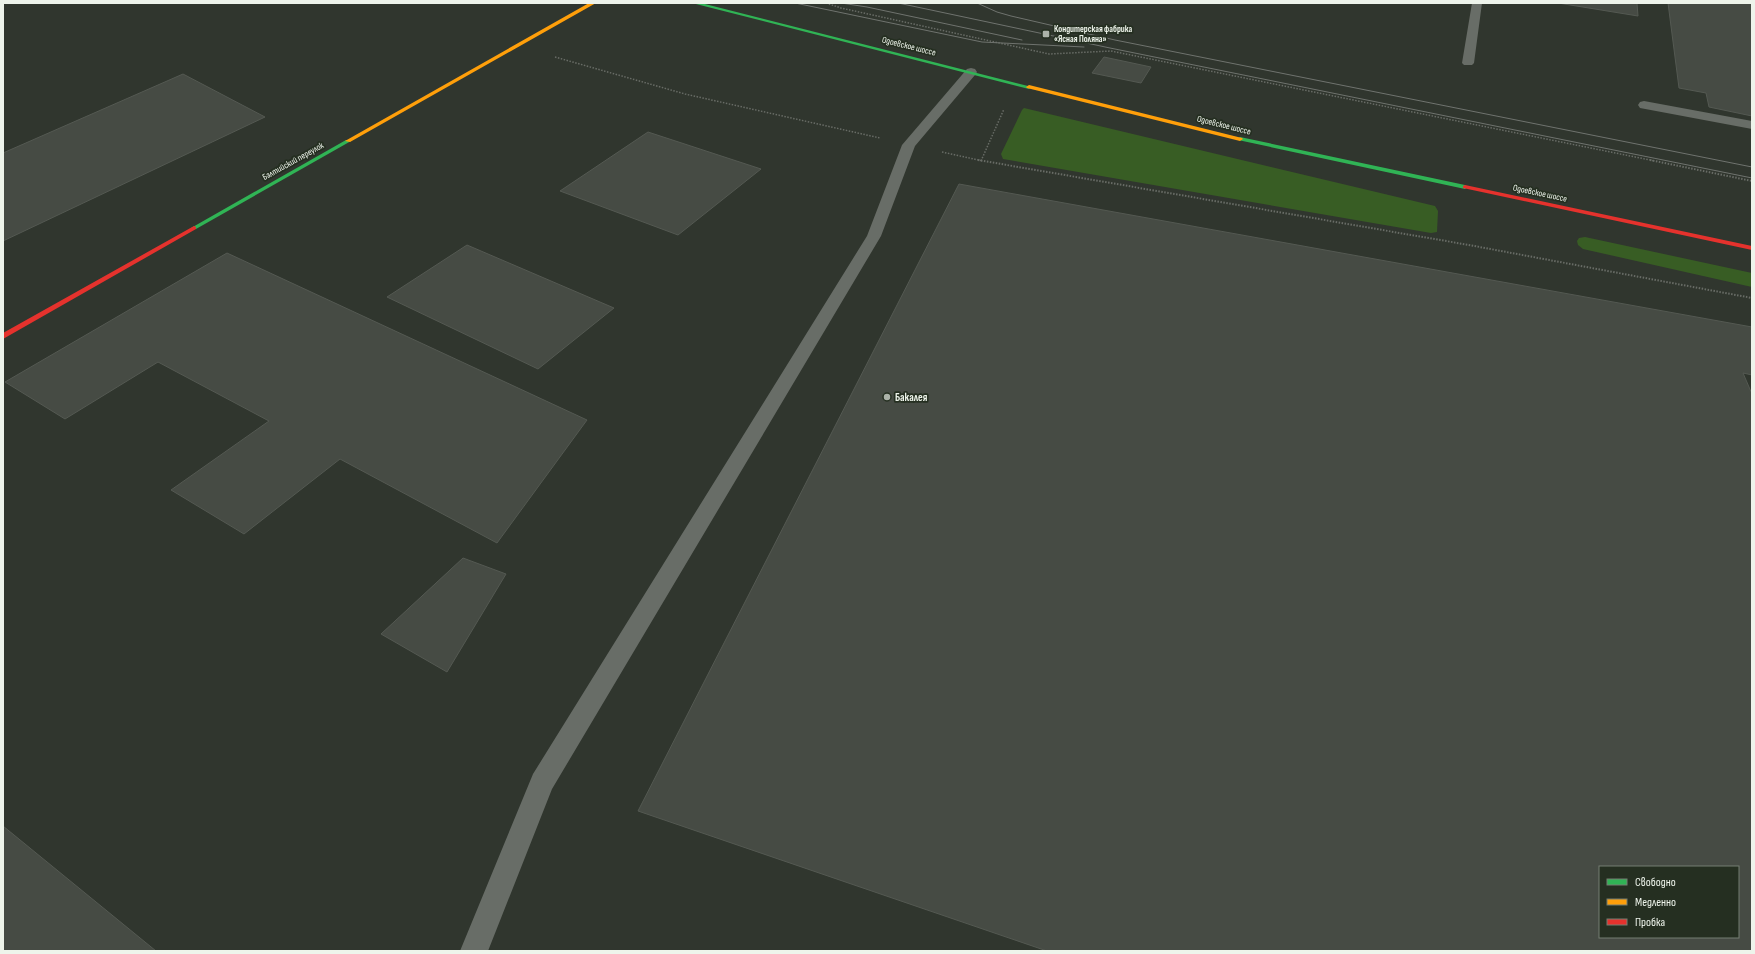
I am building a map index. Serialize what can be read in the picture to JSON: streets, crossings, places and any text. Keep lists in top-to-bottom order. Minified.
{"streets":{"main road":["Одоевское шоссе","Балтийский переулок"]},"places":{"transit":["Кондитерская фабрика «Ясная Поляна»"],"other":["Бакалея"]},"legend":["Свободно","Медленно","Пробка"]}
